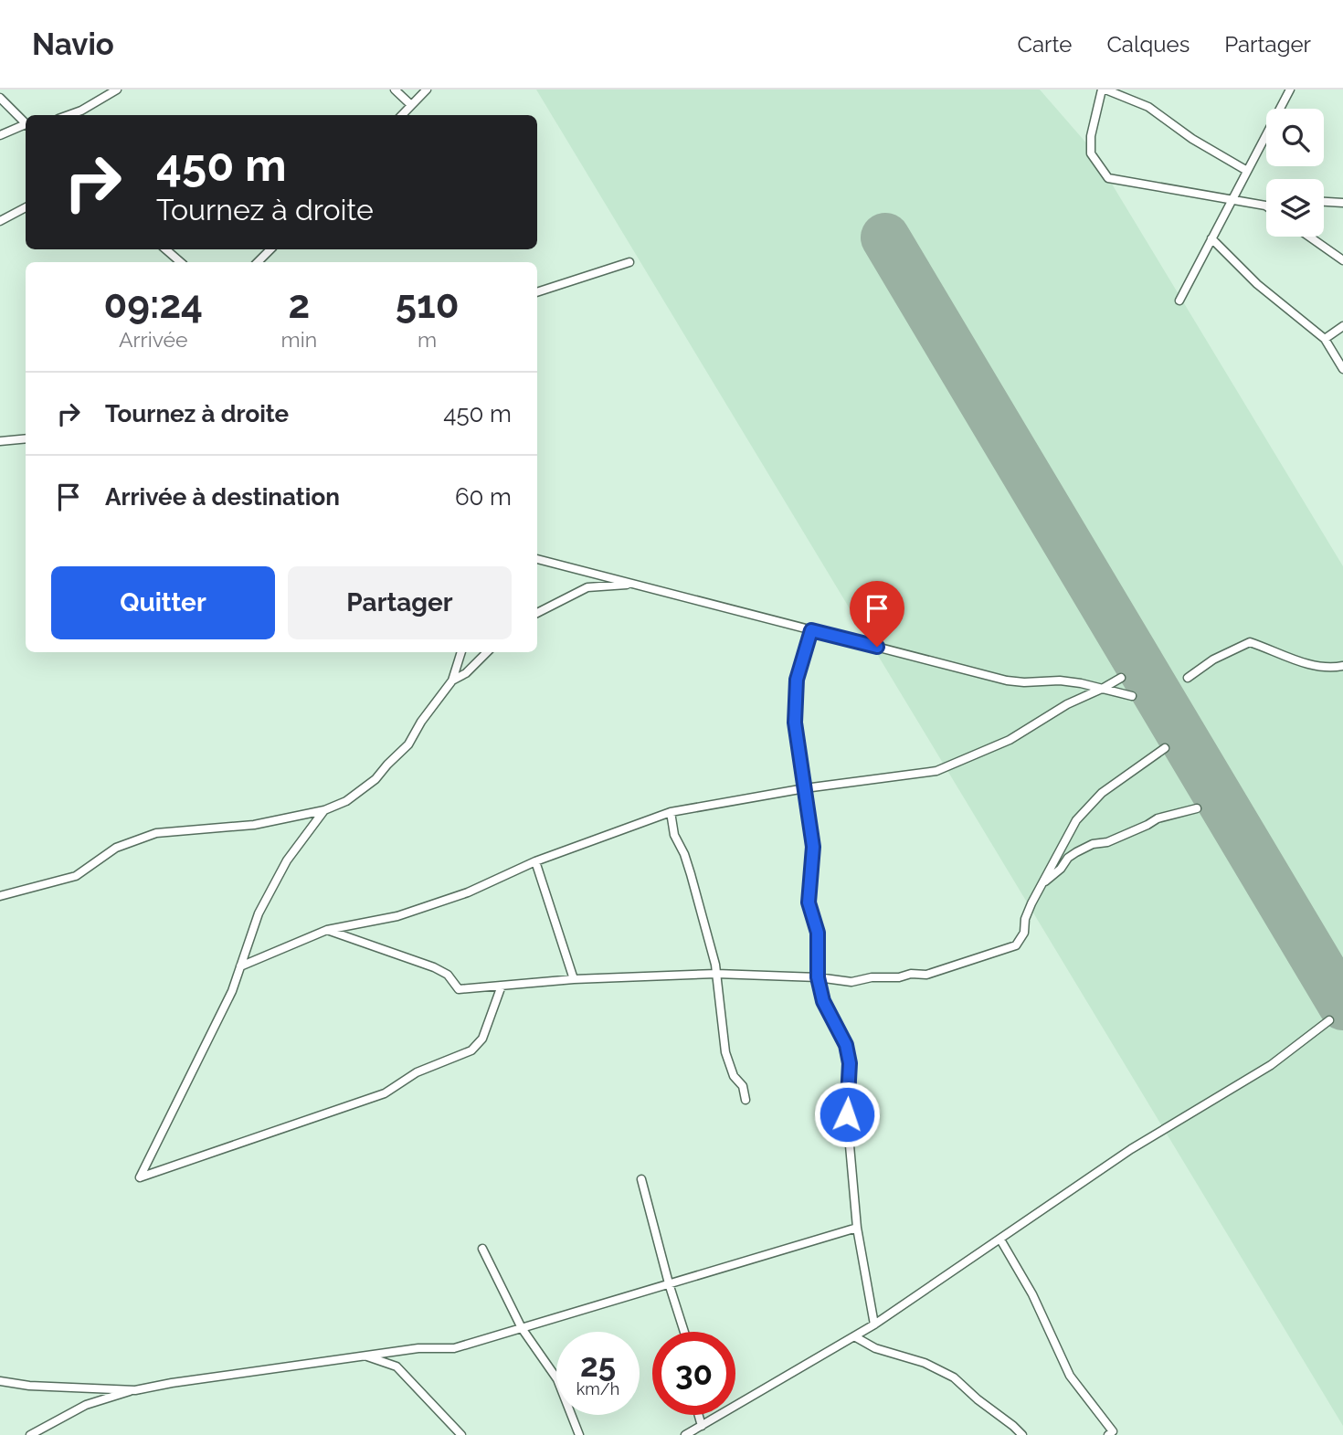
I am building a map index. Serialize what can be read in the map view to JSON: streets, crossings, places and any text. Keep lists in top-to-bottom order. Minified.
{"page":{"header":"Navio","nav":["Carte","Calques","Partager"],"turn":["450 m","Tournez à droite"],"eta":["09:24","Arrivée","2","min","510","m"],"list":[{"name":"Tournez à droite","value":"450 m"},{"name":"Arrivée à destination","value":"60 m"}],"buttons":["Quitter","Partager"],"speed":"25 km/h","limit":"30"}}
